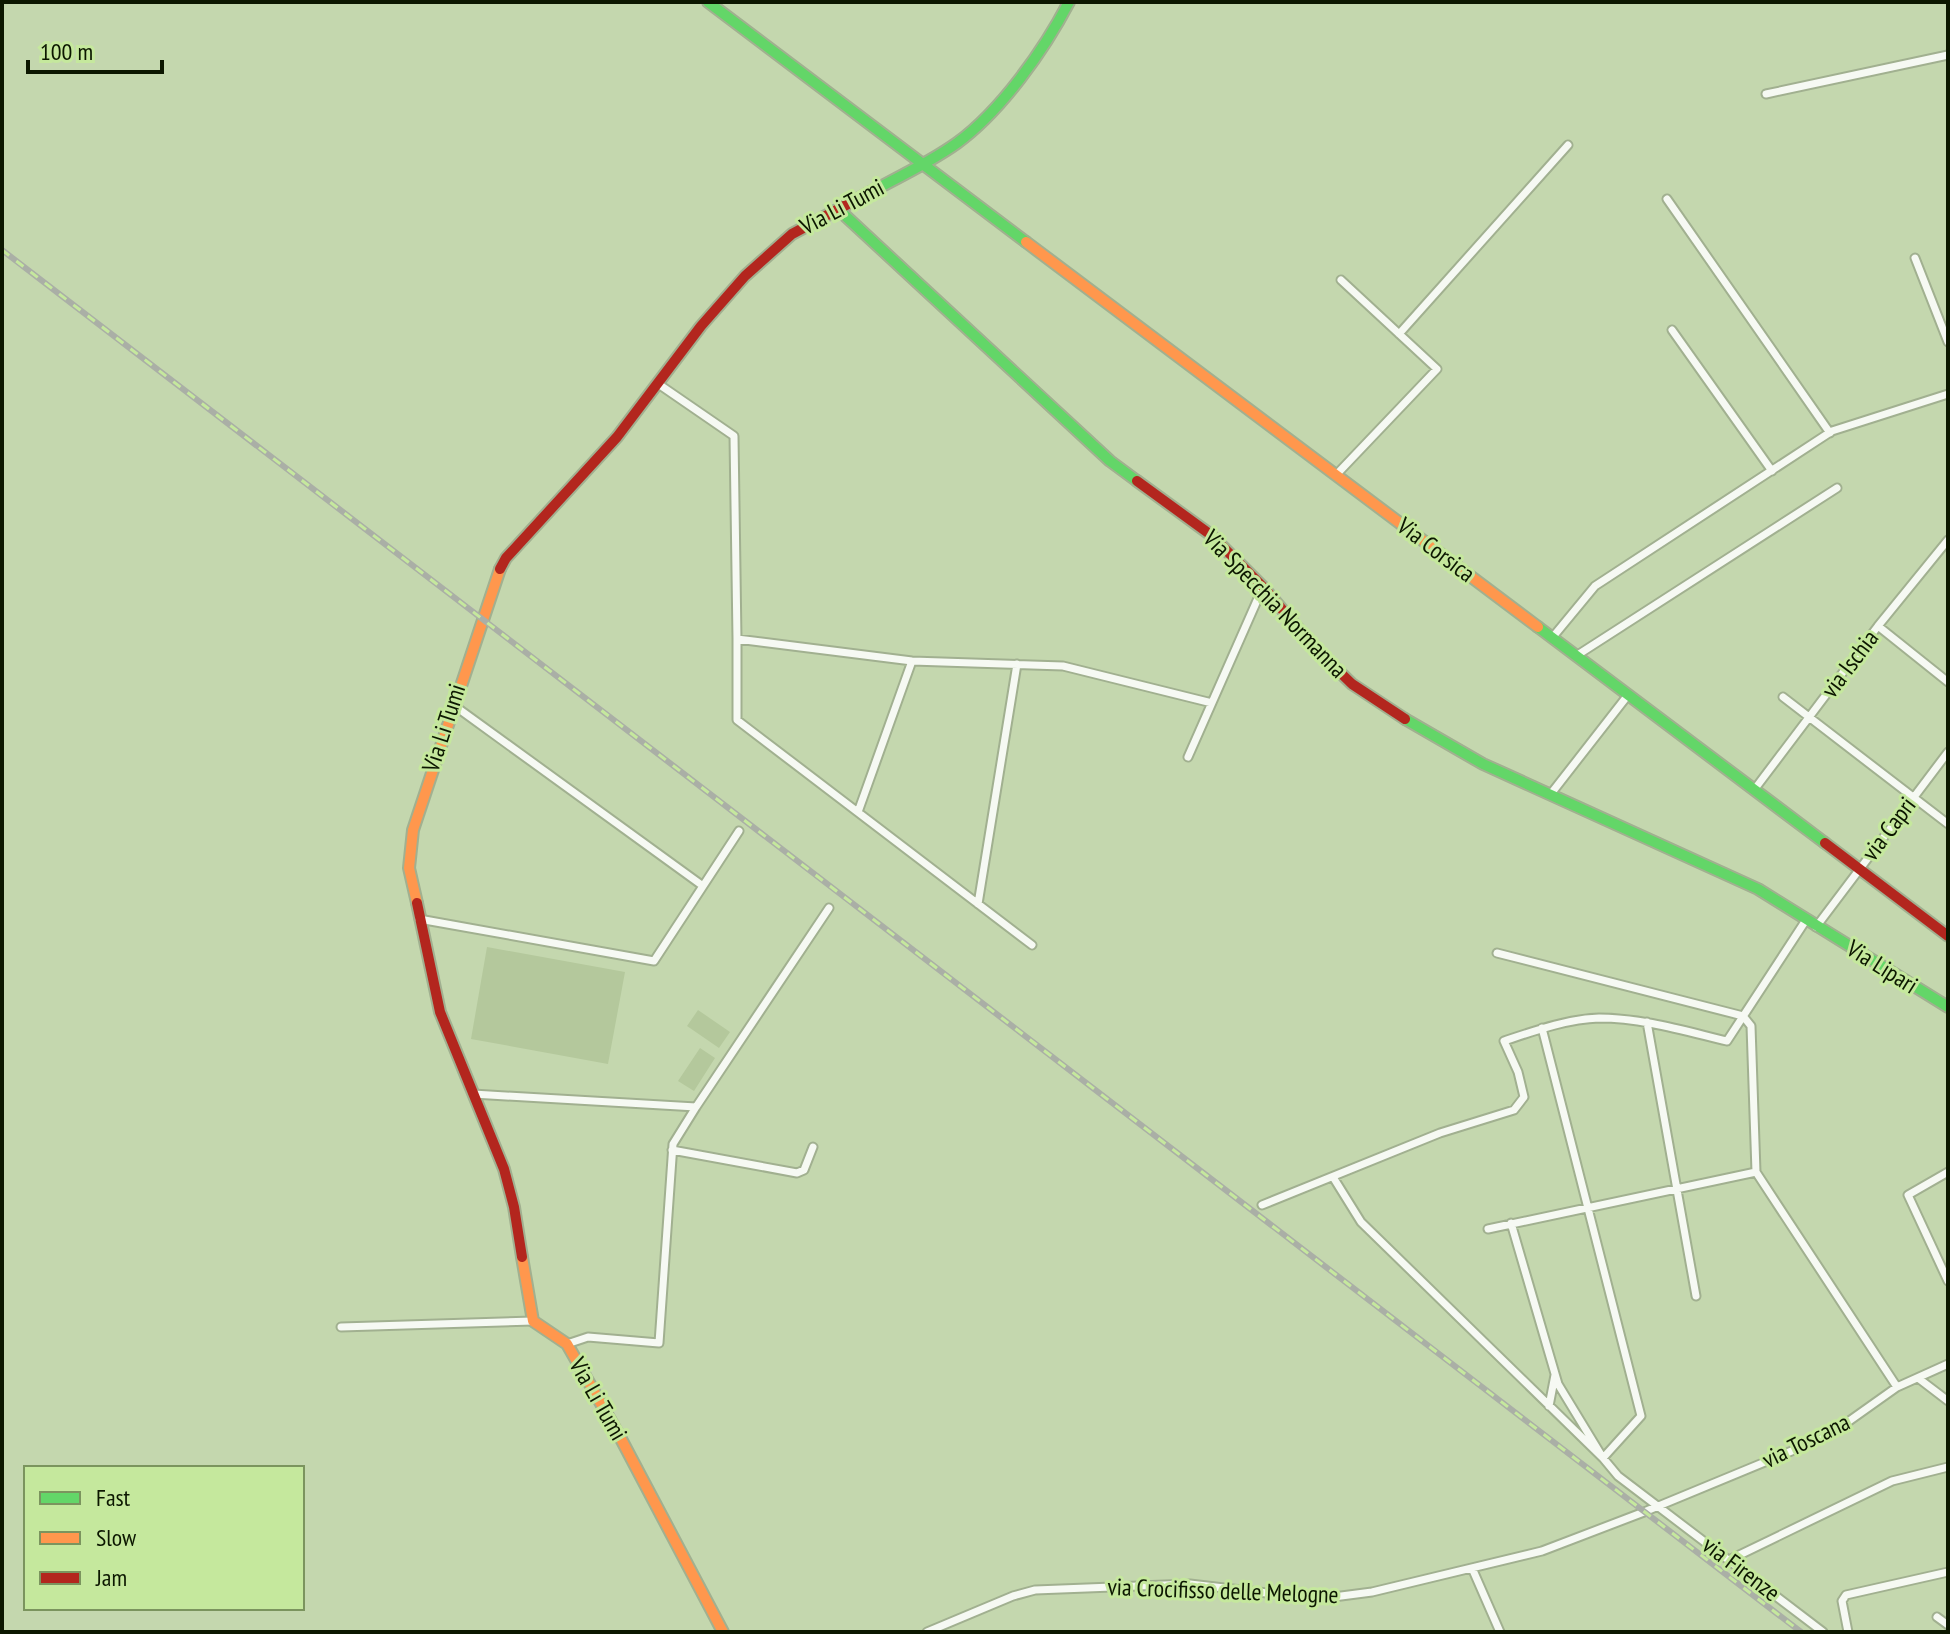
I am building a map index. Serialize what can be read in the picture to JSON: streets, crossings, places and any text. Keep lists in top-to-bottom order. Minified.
{"streets":{"street":["Via Li Tumi","Via Corsica","Via Specchia Normanna","via Ischia","via Capri","Via Lipari","via Toscana","via Firenze","via Crocifisso delle Melogne"]},"crossings":[["Via Li Tumi","Via Corsica"],["Via Li Tumi","Via Specchia Normanna"],["Via Corsica","via Ischia"],["Via Corsica","via Capri"],["Via Specchia Normanna","via Capri"],["Via Specchia Normanna","Via Lipari"],["via Capri","Via Lipari"],["via Toscana","via Firenze"],["via Toscana","via Crocifisso delle Melogne"],["via Firenze","via Crocifisso delle Melogne"]],"legend":["Fast","Slow","Jam"],"scale_bar":"100 m"}
